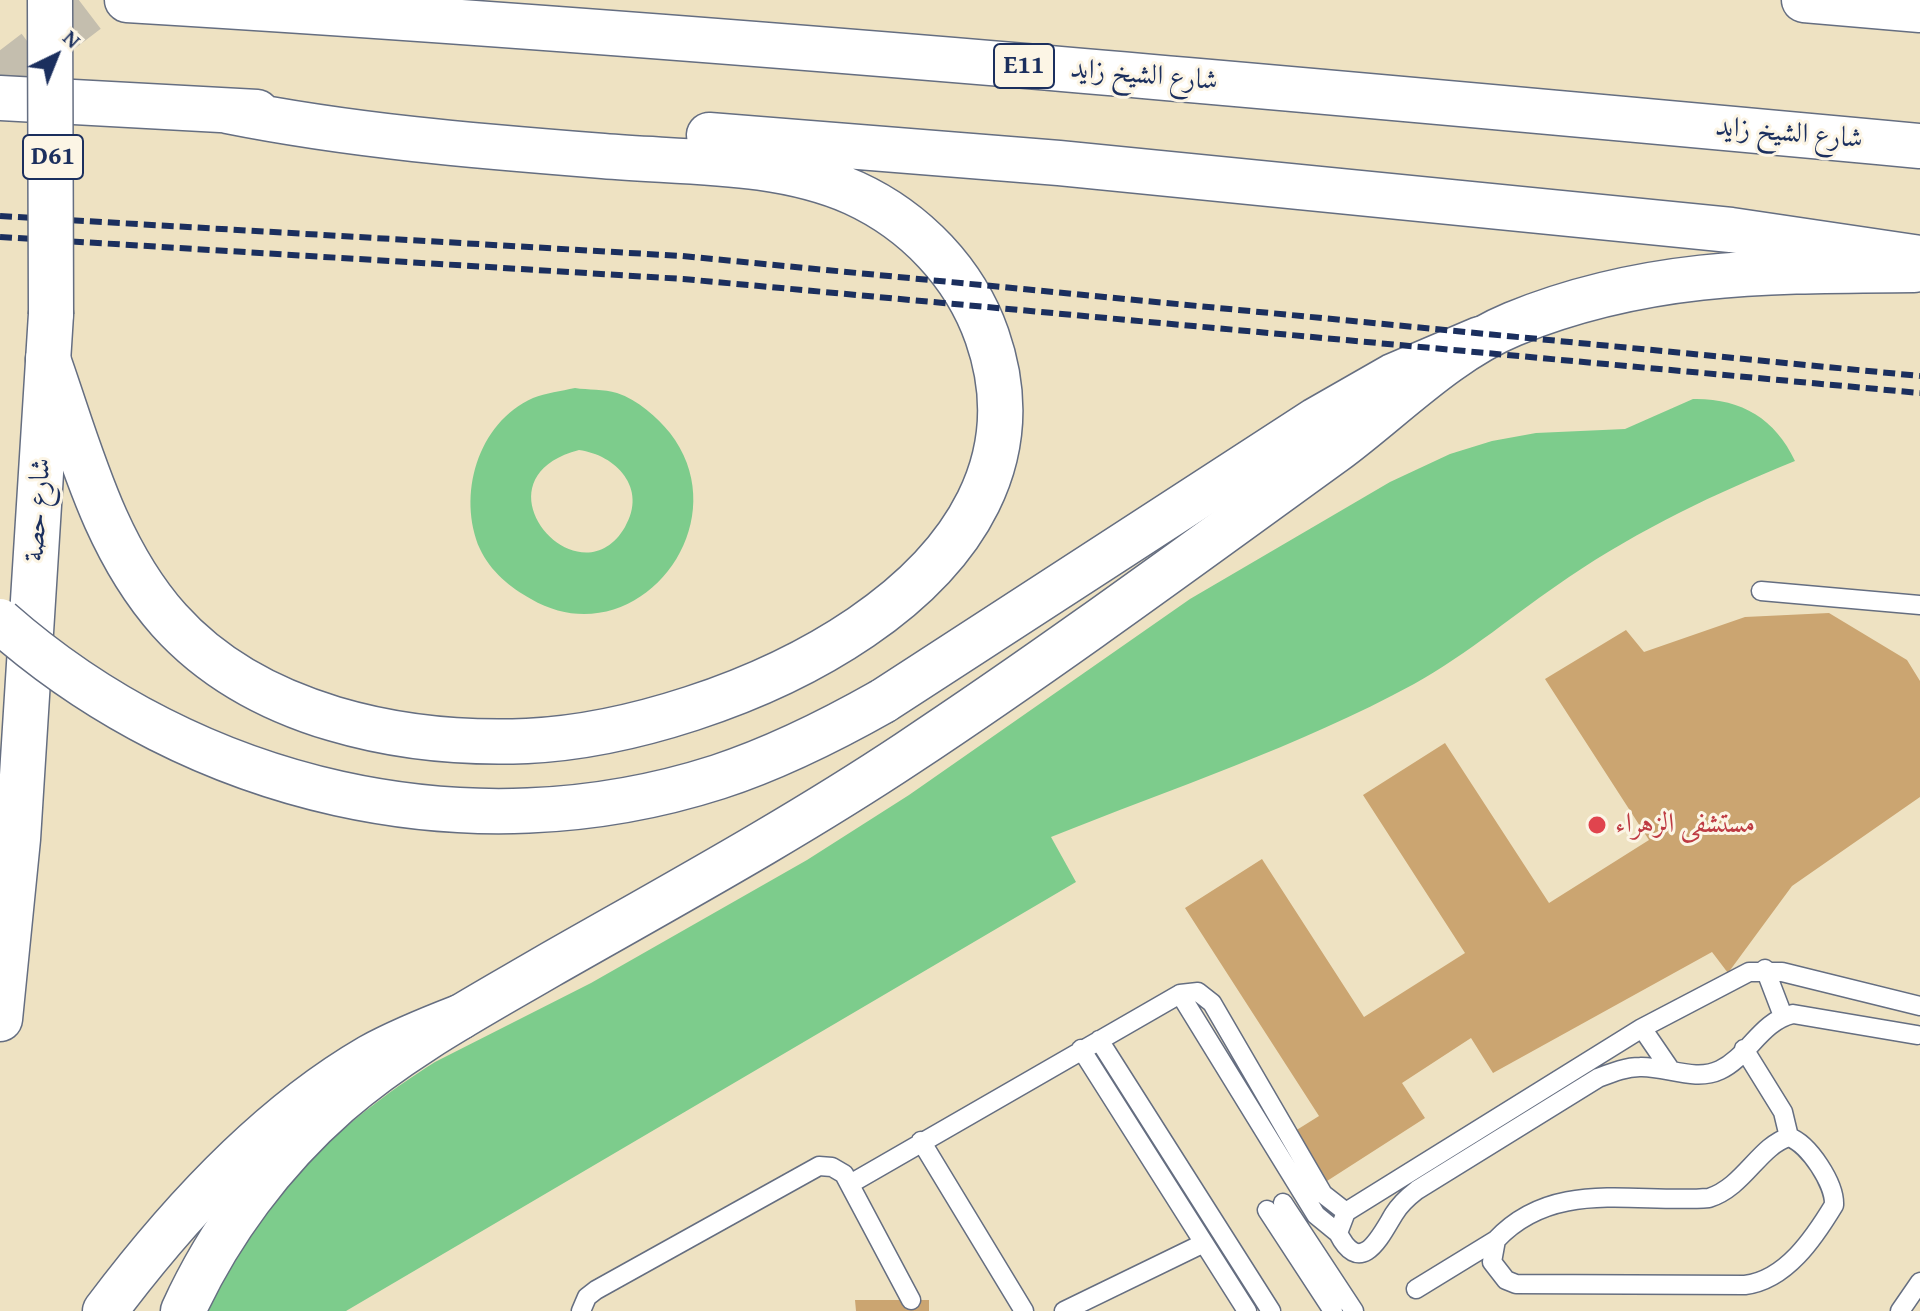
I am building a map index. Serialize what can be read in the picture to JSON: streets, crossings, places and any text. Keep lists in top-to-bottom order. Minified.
{"streets":{"main road":["E11","شارع الشيخ زايد","D61","شارع حصة"]},"places":["مستشفى الزهراء"],"north":"top right"}
